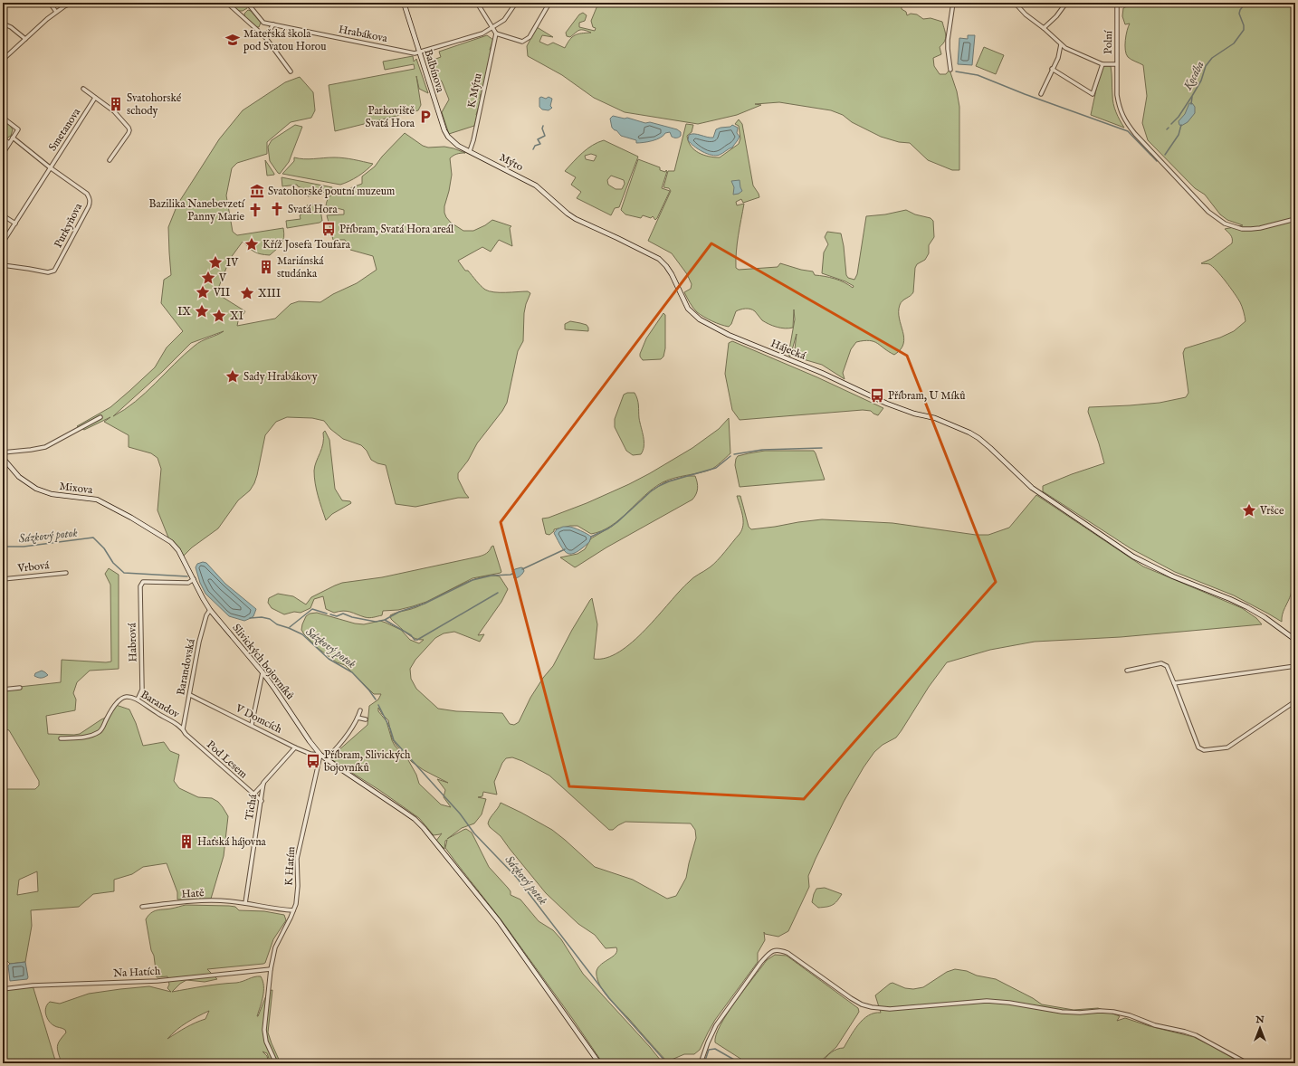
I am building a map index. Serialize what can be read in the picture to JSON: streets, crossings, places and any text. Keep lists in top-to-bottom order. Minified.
{"streets":{"main road":["Balbínova","Mýto","Hájecká","Mixova","Slivických bojovníků"],"street":["Hrabákova","Polní","K Mýtu","Smetanova","Purkyňova","Vrbová","Habrová","Barandovská","Barandov","V Domcích","Pod Lesem","Tichá","K Hatím","Hatě","Na Hatích"]},"crossings":[["Hrabákova","Balbínova"],["Balbínova","Mýto"],["K Mýtu","Mýto"],["Smetanova","Purkyňova"],["Mýto","Hájecká"],["Mixova","Slivických bojovníků"],["Habrová","Slivických bojovníků"],["Habrová","Barandov"],["Slivických bojovníků","Barandovská"],["Slivických bojovníků","V Domcích"],["Slivických bojovníků","K Hatím"],["Barandovská","Barandov"],["Barandovská","V Domcích"],["Barandovská","Pod Lesem"],["Barandov","Pod Lesem"],["V Domcích","Tichá"],["V Domcích","K Hatím"],["Pod Lesem","Tichá"],["Tichá","Hatě"],["K Hatím","Na Hatích"]],"water":["Kocába","Sázkový potok"],"places":{"school or university":["Mateřská škola pod Svatou Horou"],"building":["Svatohorské schody","Mariánská studánka","Haťská hájovna"],"parking":["Parkoviště Svatá Hora"],"museum":["Svatohorské poutní muzeum"],"church":["Svatá Hora","Bazilika Nanebevzetí Panny Marie"],"bus stop":["Příbram, Svatá Hora areál","Příbram, U Míků","Příbram, Slivických bojovníků"],"place":["Kříž Josefa Toufara","IV","V","VII","XIII","IX","XI","Sady Hrabákovy","Vršce"]},"north":"top"}
